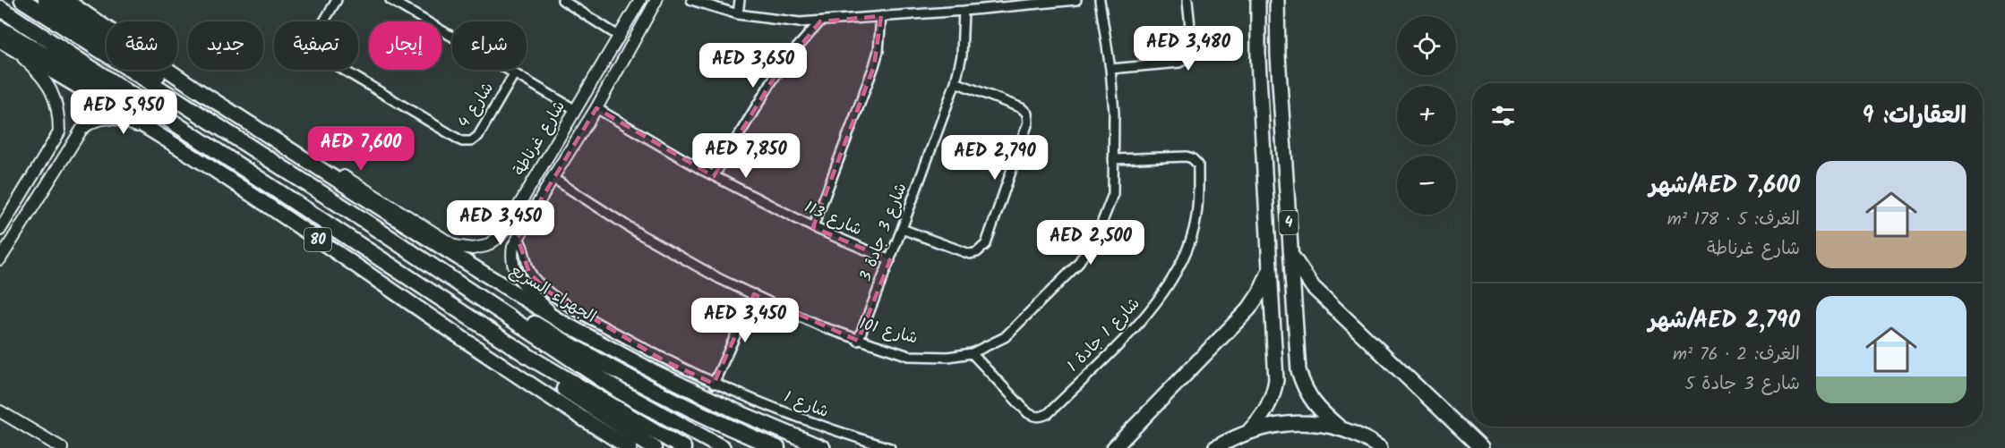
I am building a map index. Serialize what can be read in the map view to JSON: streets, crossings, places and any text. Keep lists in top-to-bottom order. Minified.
{"streets":{"highway":["80"],"main road":["4","الجهراء السريع"],"street":["شارع 4","شارع غرناطة","شارع 113","شارع 3 جادة 3","شارع 101","شارع 1 جادة 1","شارع 1"]},"crossings":[["شارع غرناطة","شارع 113"],["شارع غرناطة","الجهراء السريع"],["شارع غرناطة","شارع 101"],["شارع غرناطة","شارع 1"],["شارع 113","شارع 3 جادة 3"],["شارع 3 جادة 3","شارع 101"],["شارع 101","شارع 1 جادة 1"]],"page":{"map_buttons":["+","−"],"chip":["شراء","إيجار","تصفية","جديد","شقة"],"price":["AED 3,480","AED 3,650","AED 5,950","AED 7,600","AED 7,850","AED 2,790","AED 3,450","AED 2,500","AED 3,450"],"heading":"العقارات: 9","list":[{"name":"AED 7,600/شهر","note":"الغرف: 5 · 178 m² · شارع غرناطة"},{"name":"AED 2,790/شهر","note":"الغرف: 2 · 76 m² · شارع 3 جادة 5"}]}}
